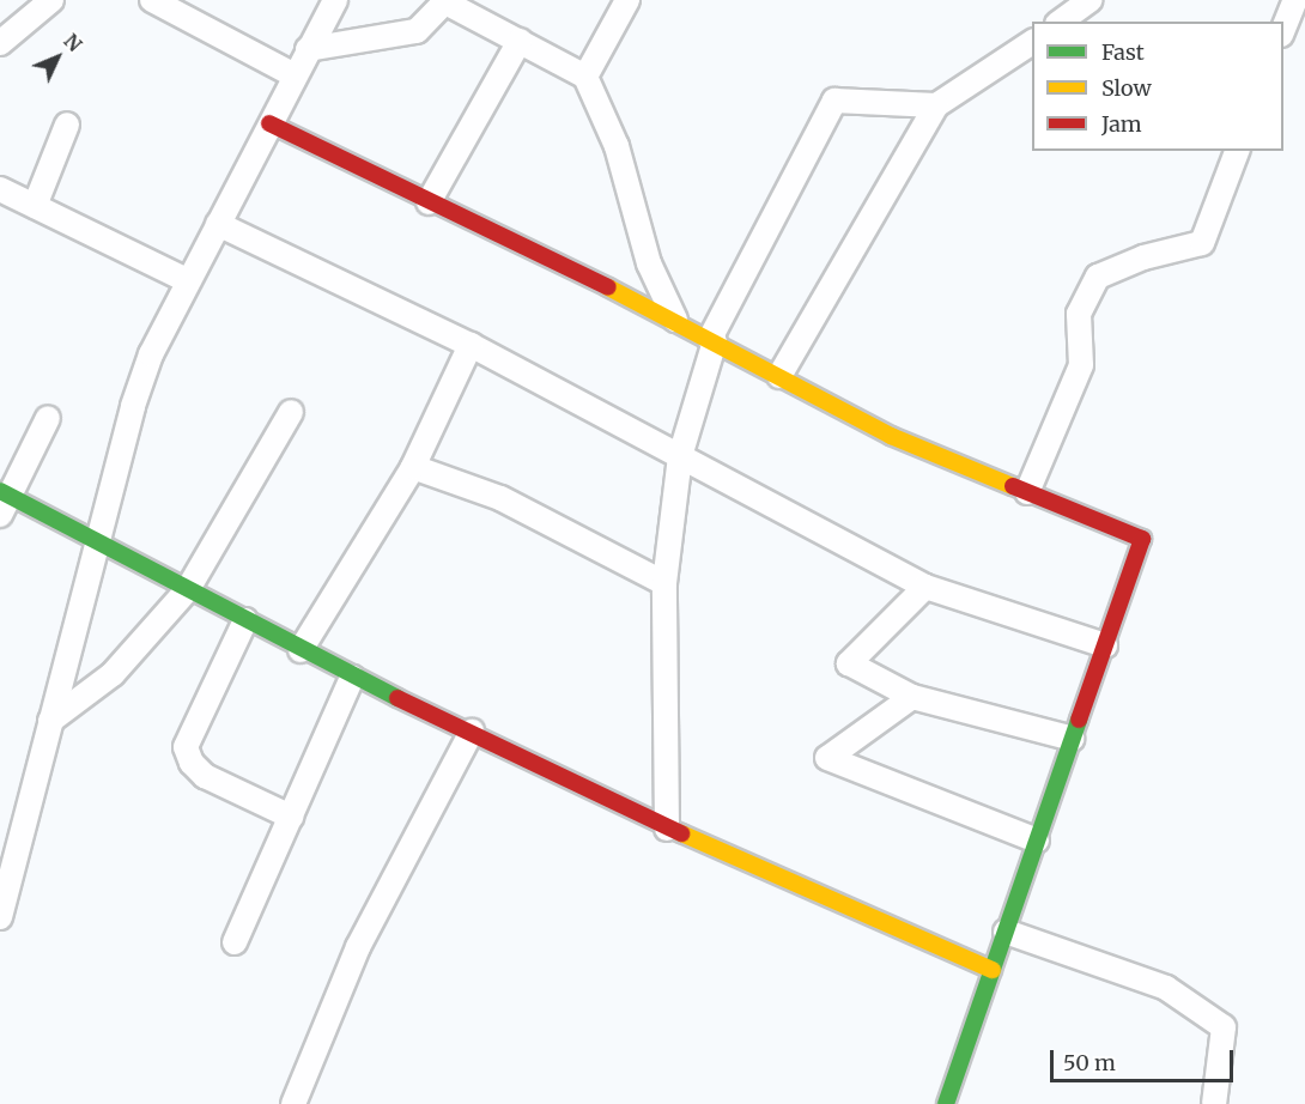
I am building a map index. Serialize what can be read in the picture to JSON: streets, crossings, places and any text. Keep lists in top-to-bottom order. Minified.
{"legend":["Fast","Slow","Jam"],"scale_bar":"50 m","north":"top right"}
